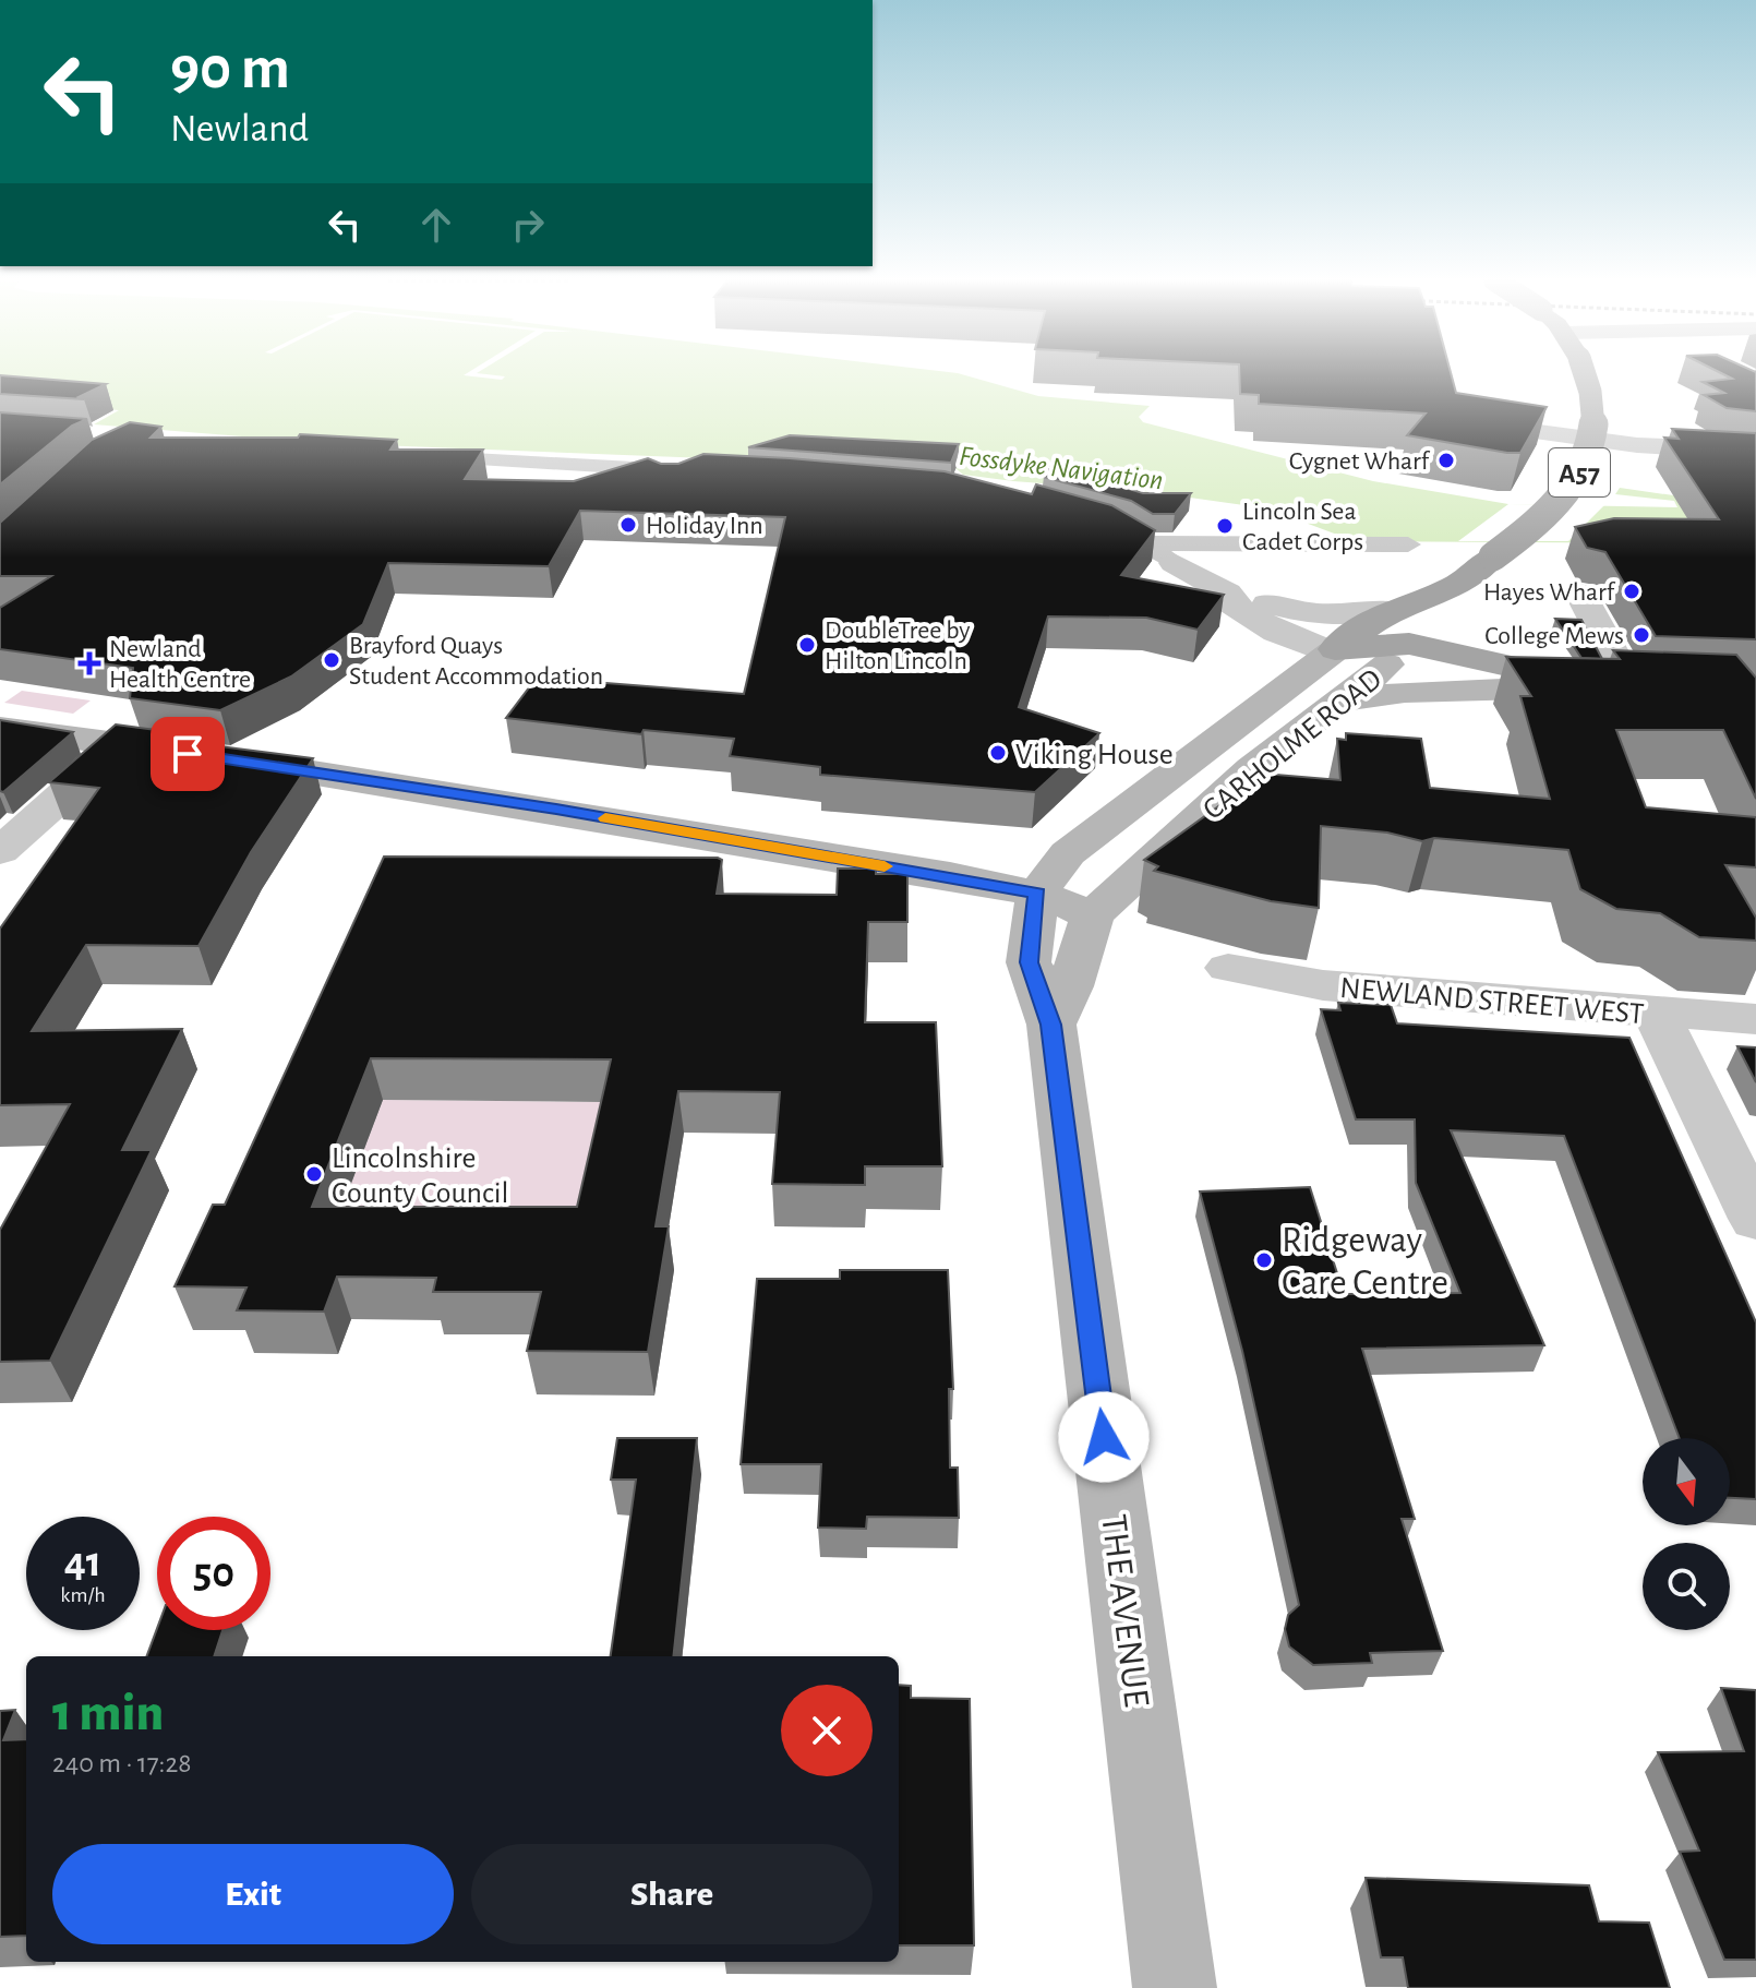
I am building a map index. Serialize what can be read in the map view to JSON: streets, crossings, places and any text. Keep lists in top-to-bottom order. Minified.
{"streets":{"main road":["A57","CARHOLME ROAD","THE AVENUE"],"street":["NEWLAND STREET WEST"]},"crossings":[["CARHOLME ROAD","THE AVENUE"]],"water":["Fossdyke Navigation"],"places":{"other":["Cygnet Wharf","Holiday Inn","Lincoln Sea Cadet Corps","Hayes Wharf","College Mews","DoubleTree by Hilton Lincoln","Brayford Quays Student Accommodation","Viking House","Lincolnshire County Council","Ridgeway Care Centre"],"health":["Newland Health Centre"]},"north":"bottom","page":{"turn":["90 m","Newland"],"speed":"41 km/h","limit":"50","heading":["1 min","240 m · 17:28"],"buttons":["Exit","Share"]}}
